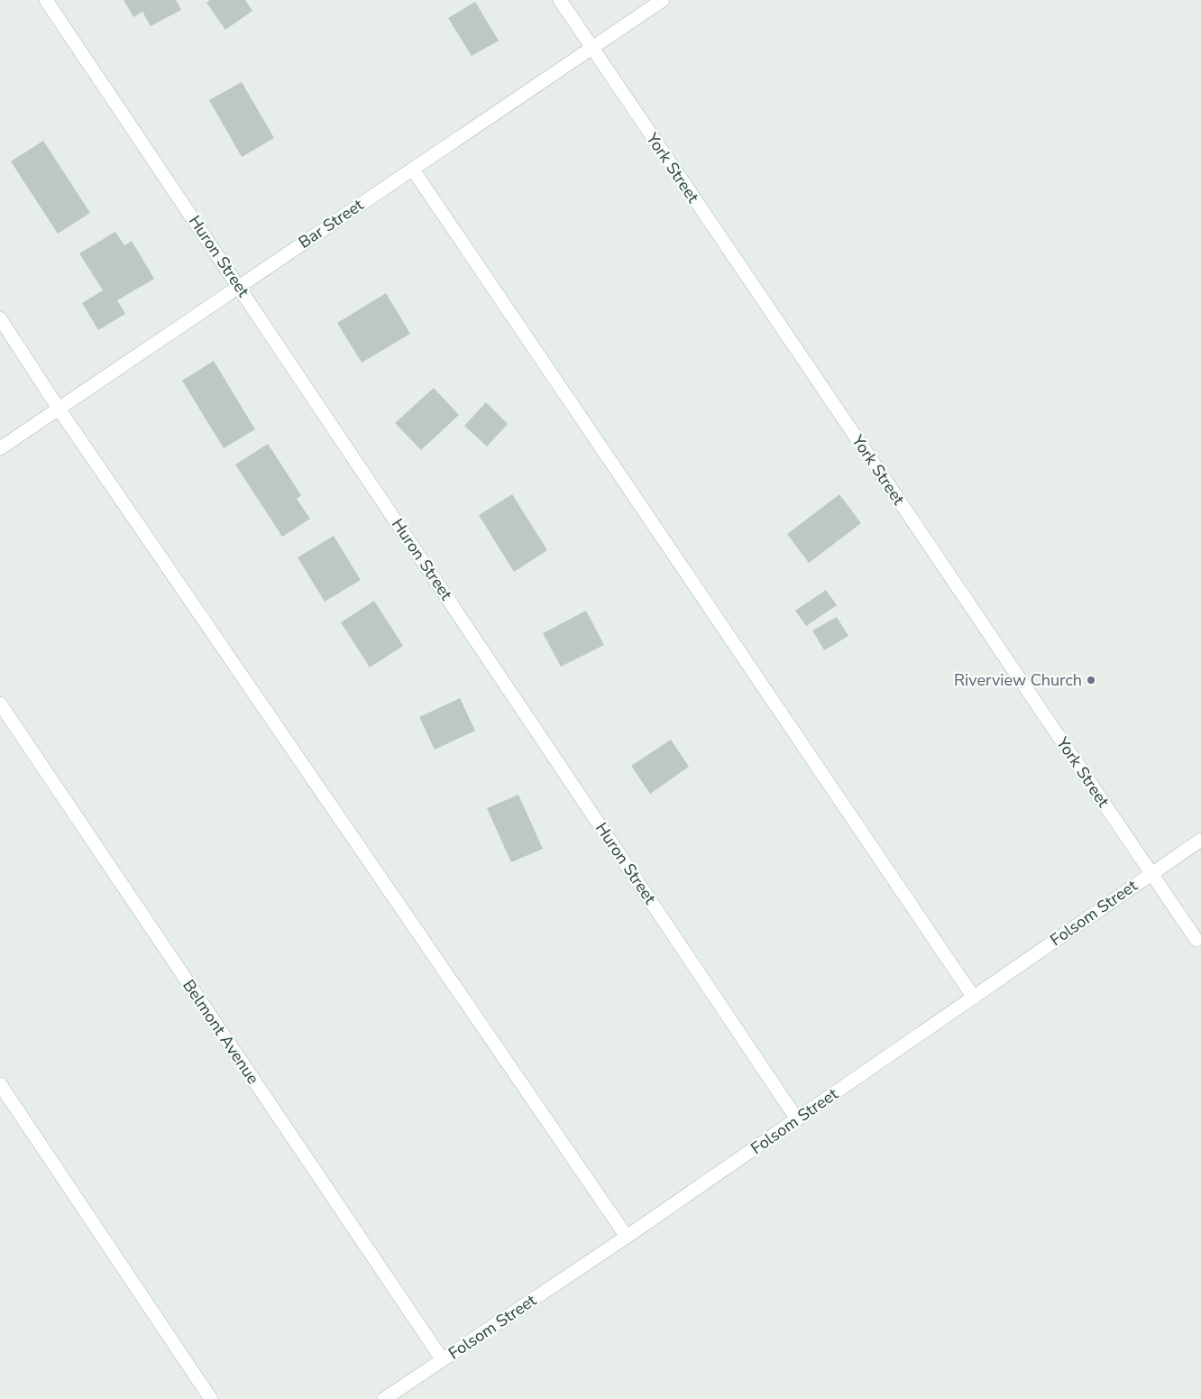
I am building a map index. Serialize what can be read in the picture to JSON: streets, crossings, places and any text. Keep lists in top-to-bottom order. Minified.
{"streets":{"street":["York Street","Bar Street","Huron Street","Folsom Street","Belmont Avenue"]},"crossings":[["York Street","Bar Street"],["York Street","Folsom Street"],["Bar Street","Huron Street"],["Huron Street","Folsom Street"],["Folsom Street","Belmont Avenue"]],"places":["Riverview Church"]}
